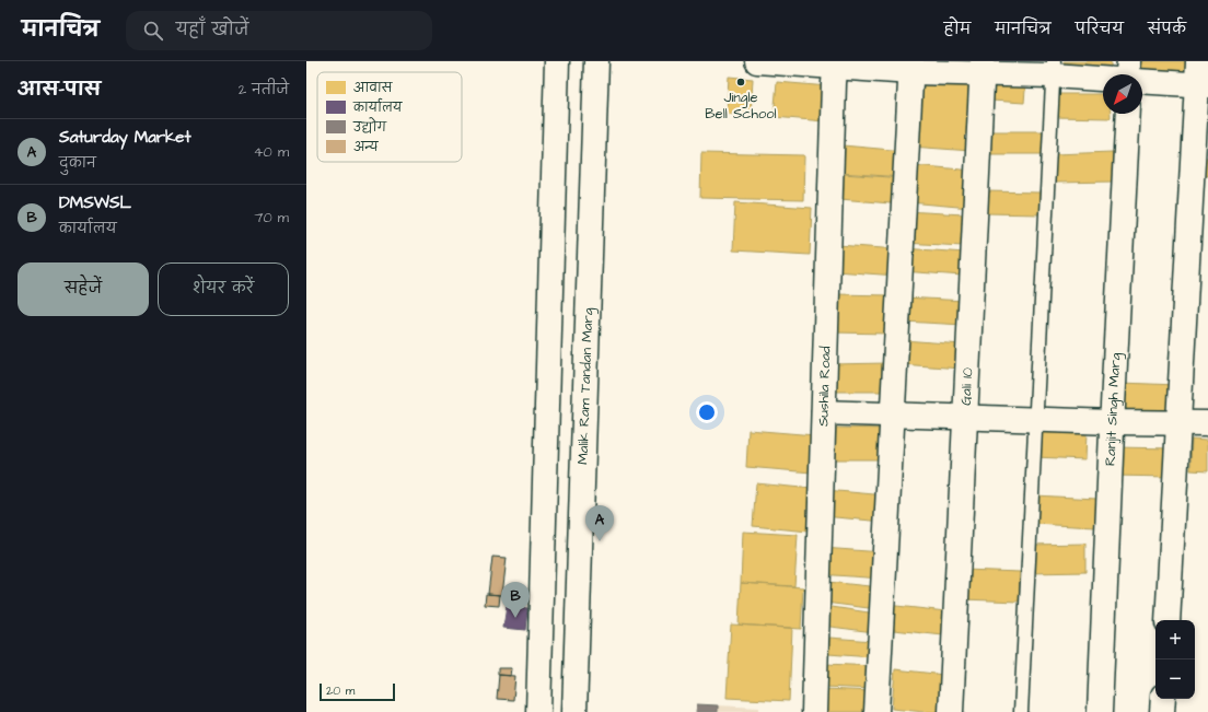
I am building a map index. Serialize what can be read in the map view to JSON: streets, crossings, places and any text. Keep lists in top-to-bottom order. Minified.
{"streets":{"street":["Sushila Road","Gali 10","Malik Ram Tandan Marg","Ranjit Singh Marg"]},"places":["Jingle Bell School"],"legend":["आवास","कार्यालय","उद्योग","अन्य"],"scale_bar":"20 m","north":"bottom left","page":{"header":"मानचित्र","search":"यहाँ खोजें","nav":["होम","मानचित्र","परिचय","संपर्क"],"heading":["आस-पास","2 नतीजे"],"list":[{"mark":"A","name":"Saturday Market","note":"दुकान","value":"40 m"},{"mark":"B","name":"DMSWSL","note":"कार्यालय","value":"70 m"}],"buttons":["सहेजें","शेयर करें"],"pins":["A","B"],"map_buttons":["+","−"],"scale":"20 m"}}
